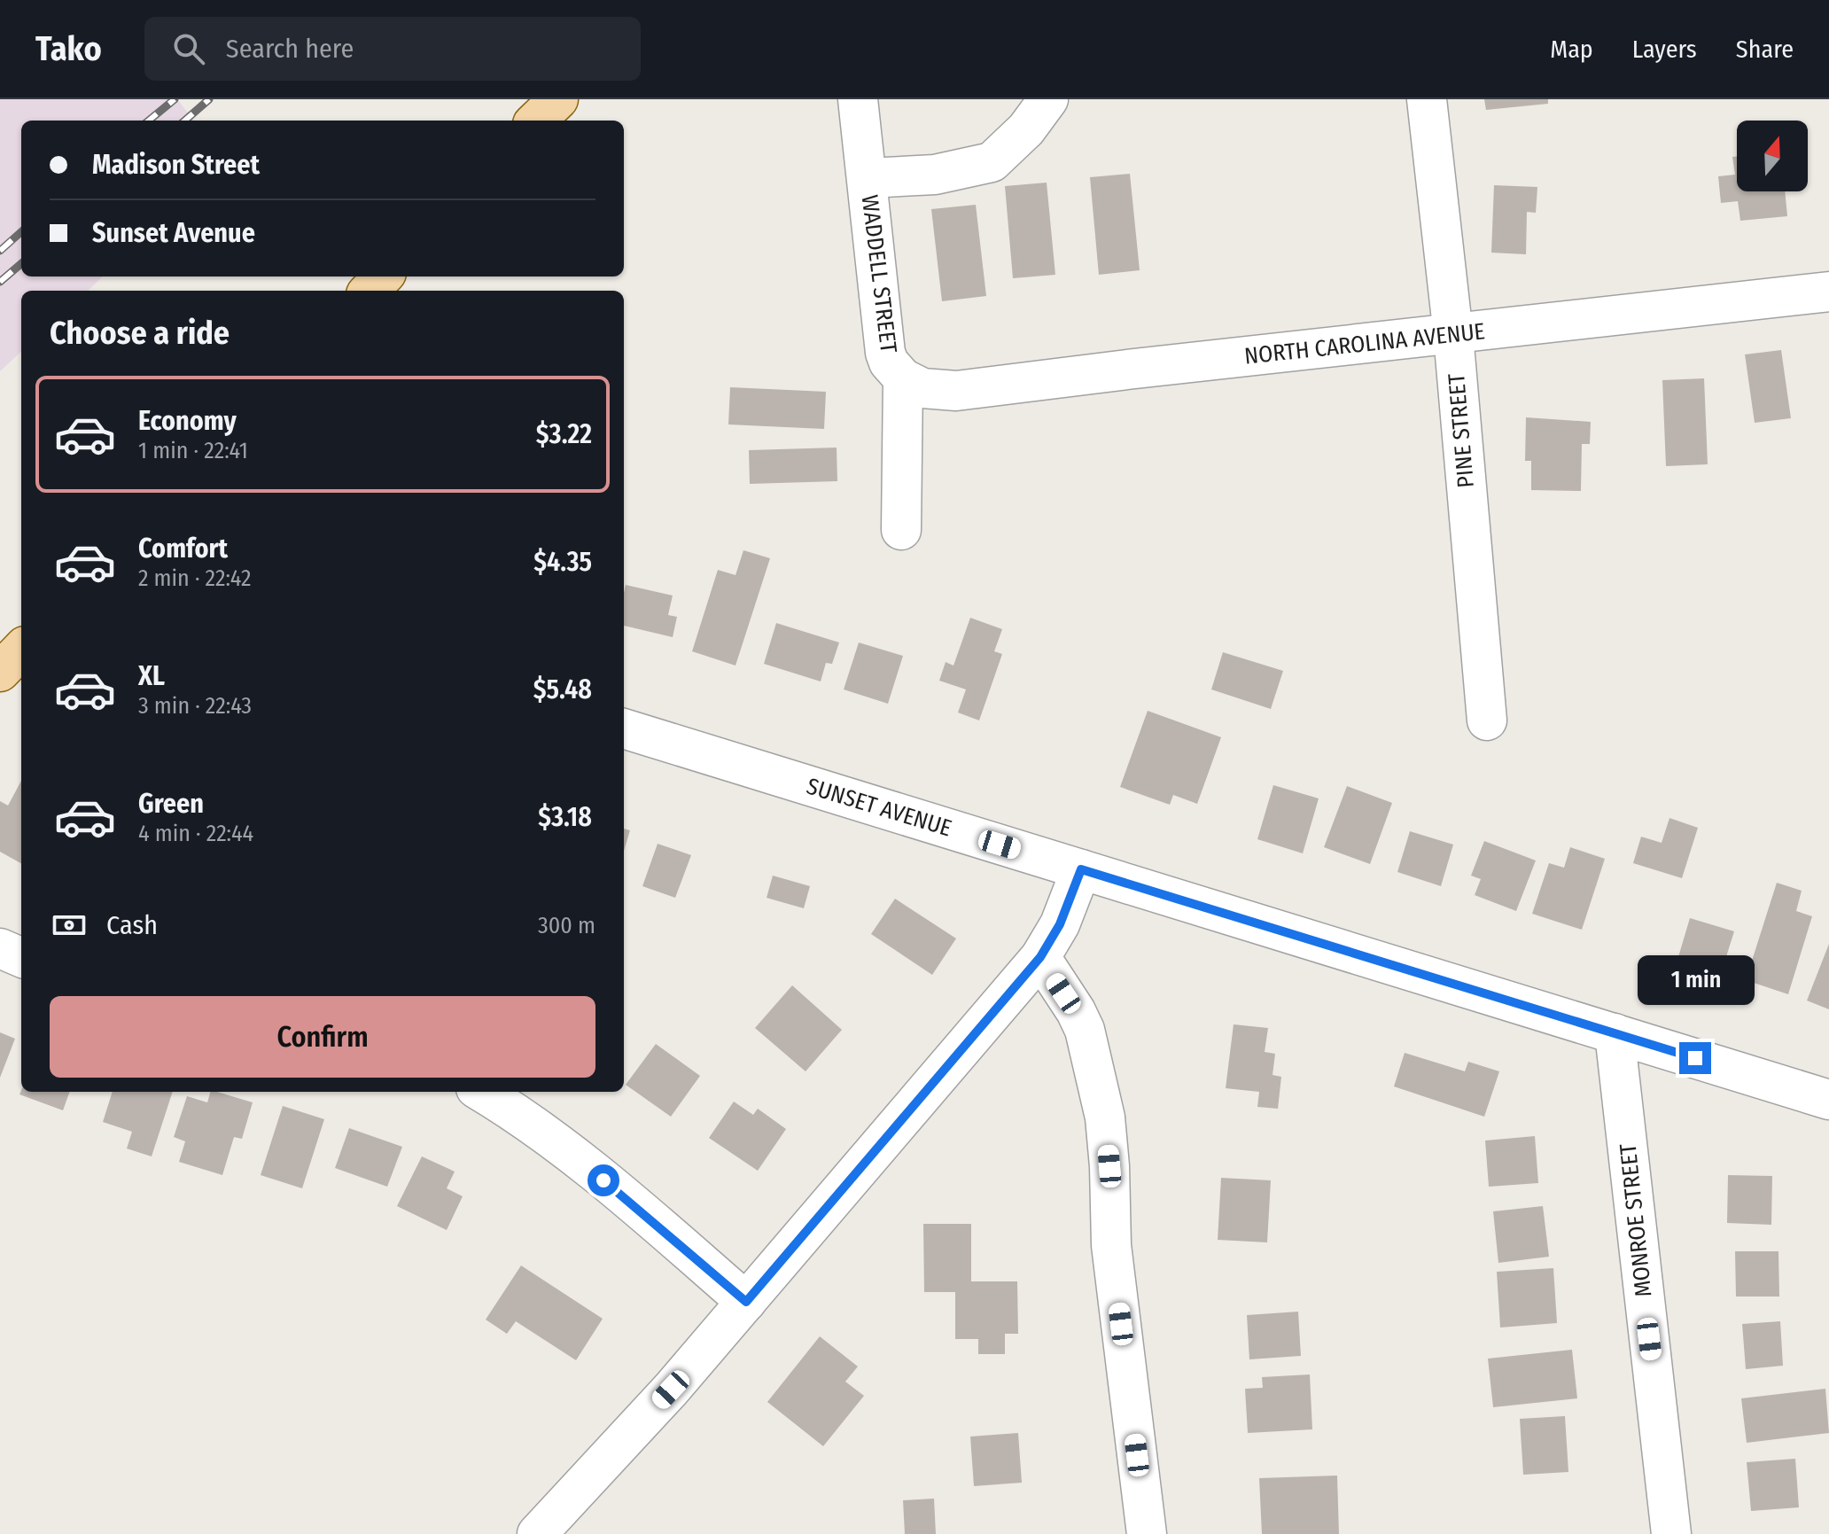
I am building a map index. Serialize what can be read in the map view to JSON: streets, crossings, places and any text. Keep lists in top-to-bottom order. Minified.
{"streets":{"street":["WADDELL STREET","NORTH CAROLINA AVENUE","PINE STREET","SUNSET AVENUE","MONROE STREET"]},"crossings":[["WADDELL STREET","NORTH CAROLINA AVENUE"],["NORTH CAROLINA AVENUE","PINE STREET"],["SUNSET AVENUE","MONROE STREET"]],"north":"top","page":{"header":"Tako","search":"Search here","nav":["Map","Layers","Share"],"banner":["Madison Street","Sunset Avenue"],"heading":"Choose a ride","list":[{"name":"Economy","note":"1 min · 22:41","value":"$3.22"},{"name":"Comfort","note":"2 min · 22:42","value":"$4.35"},{"name":"XL","note":"3 min · 22:43","value":"$5.48"},{"name":"Green","note":"4 min · 22:44","value":"$3.18"}],"pay":["Cash","300 m"],"bubble":"1 min","buttons":"Confirm"}}
